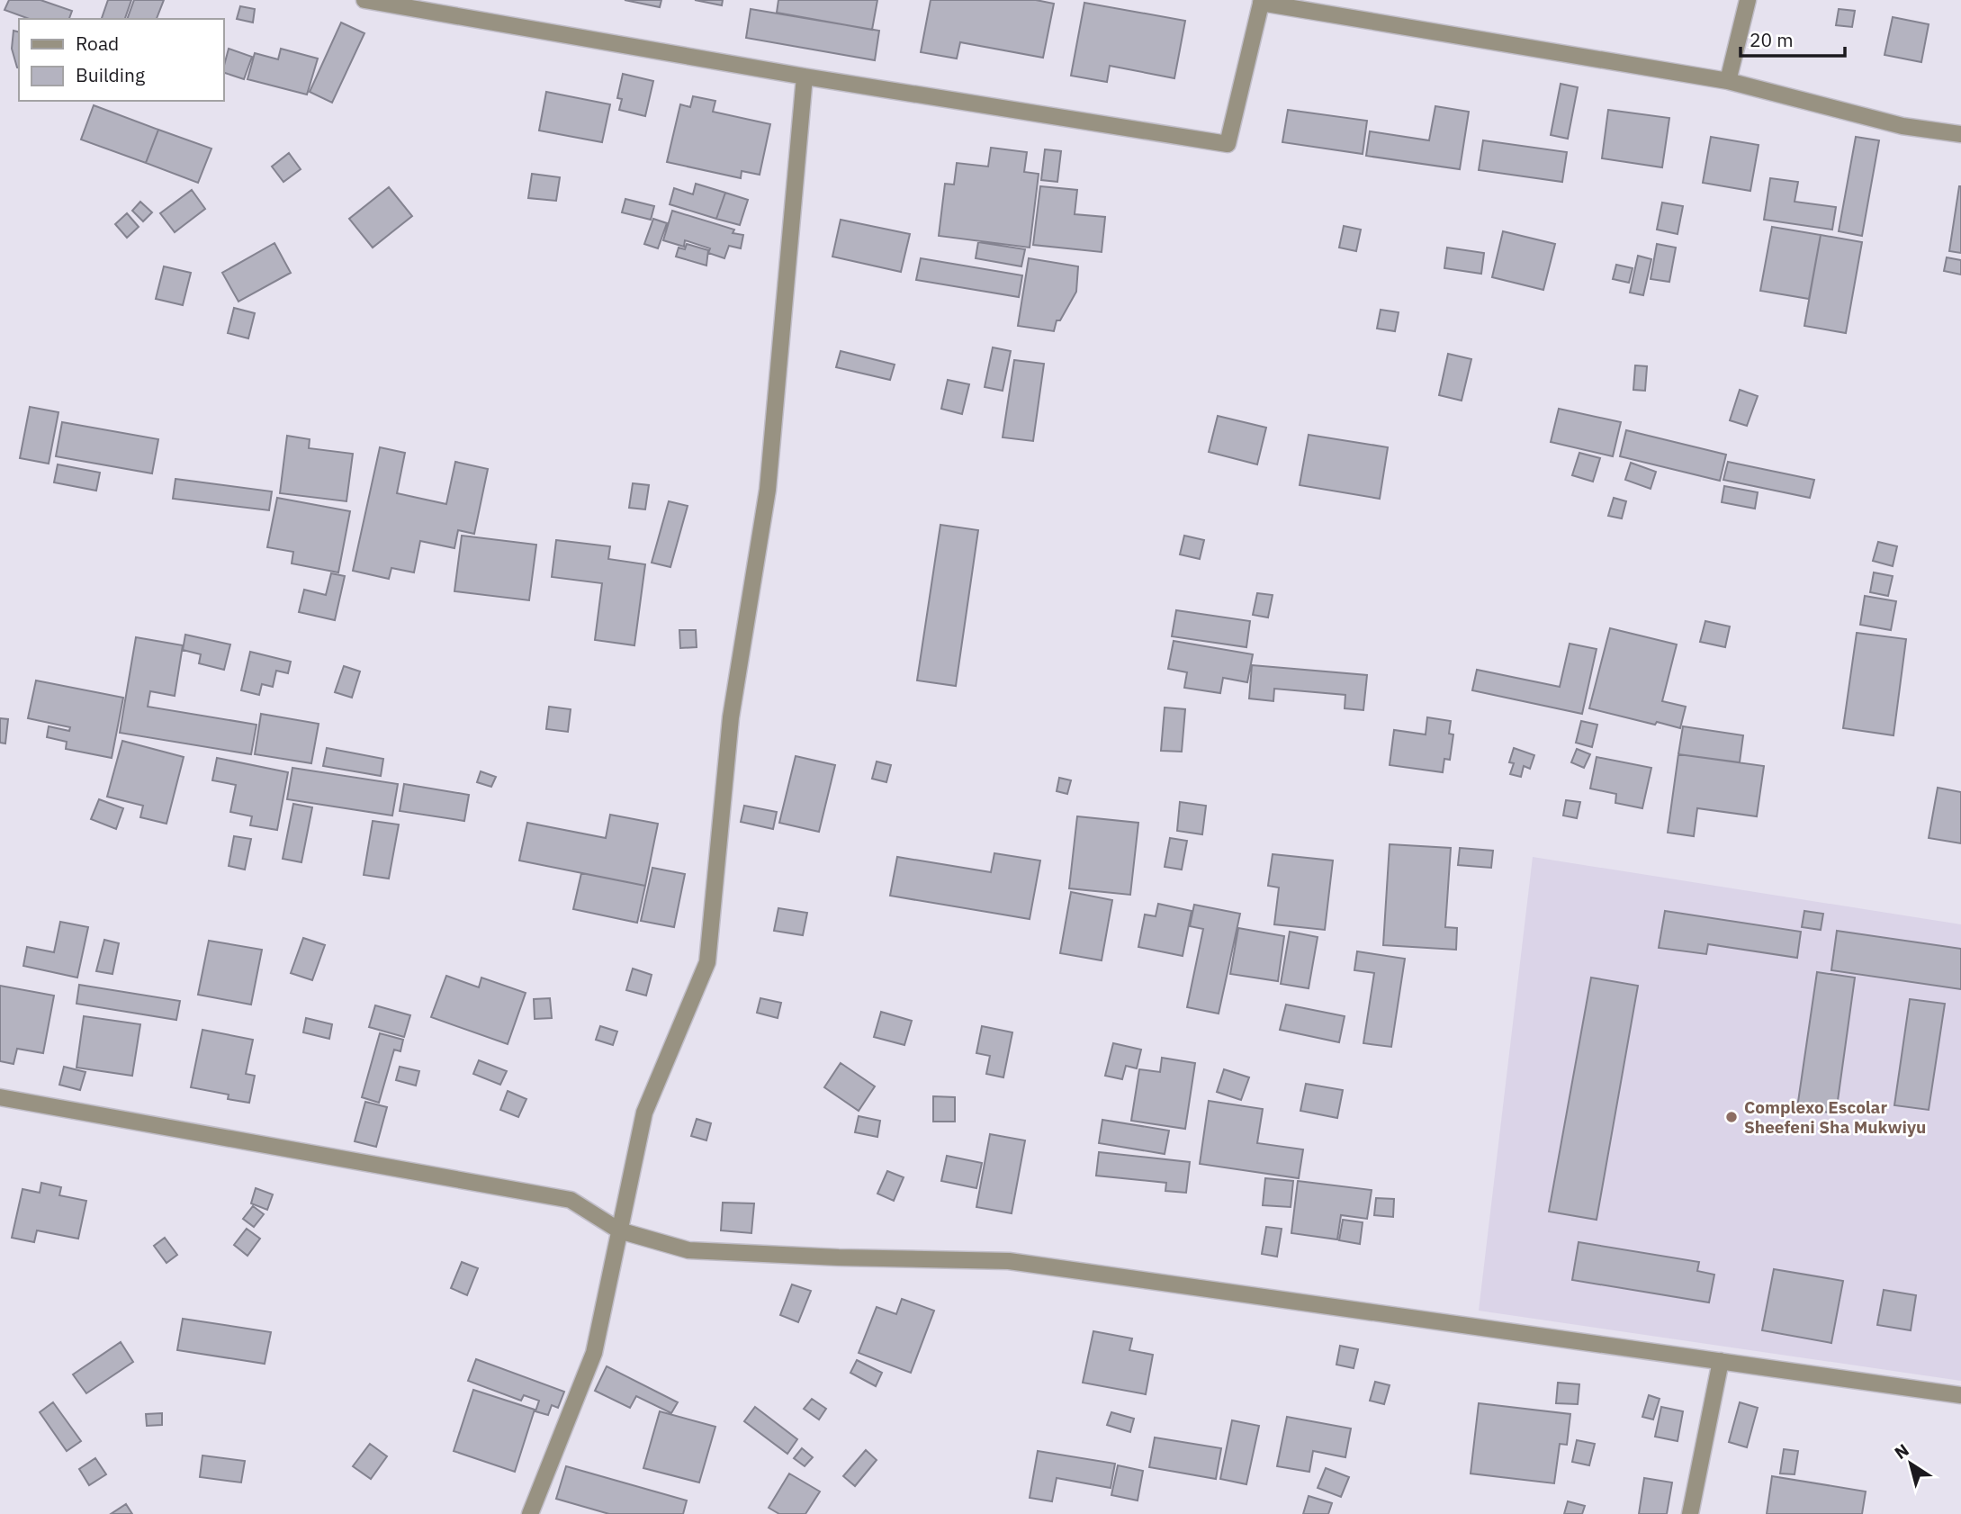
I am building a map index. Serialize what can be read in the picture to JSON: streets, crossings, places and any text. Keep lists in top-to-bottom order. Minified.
{"places":["Complexo Escolar Sheefeni Sha Mukwiyu"],"legend":["Road","Building"],"scale_bar":"20 m","north":"top left"}
